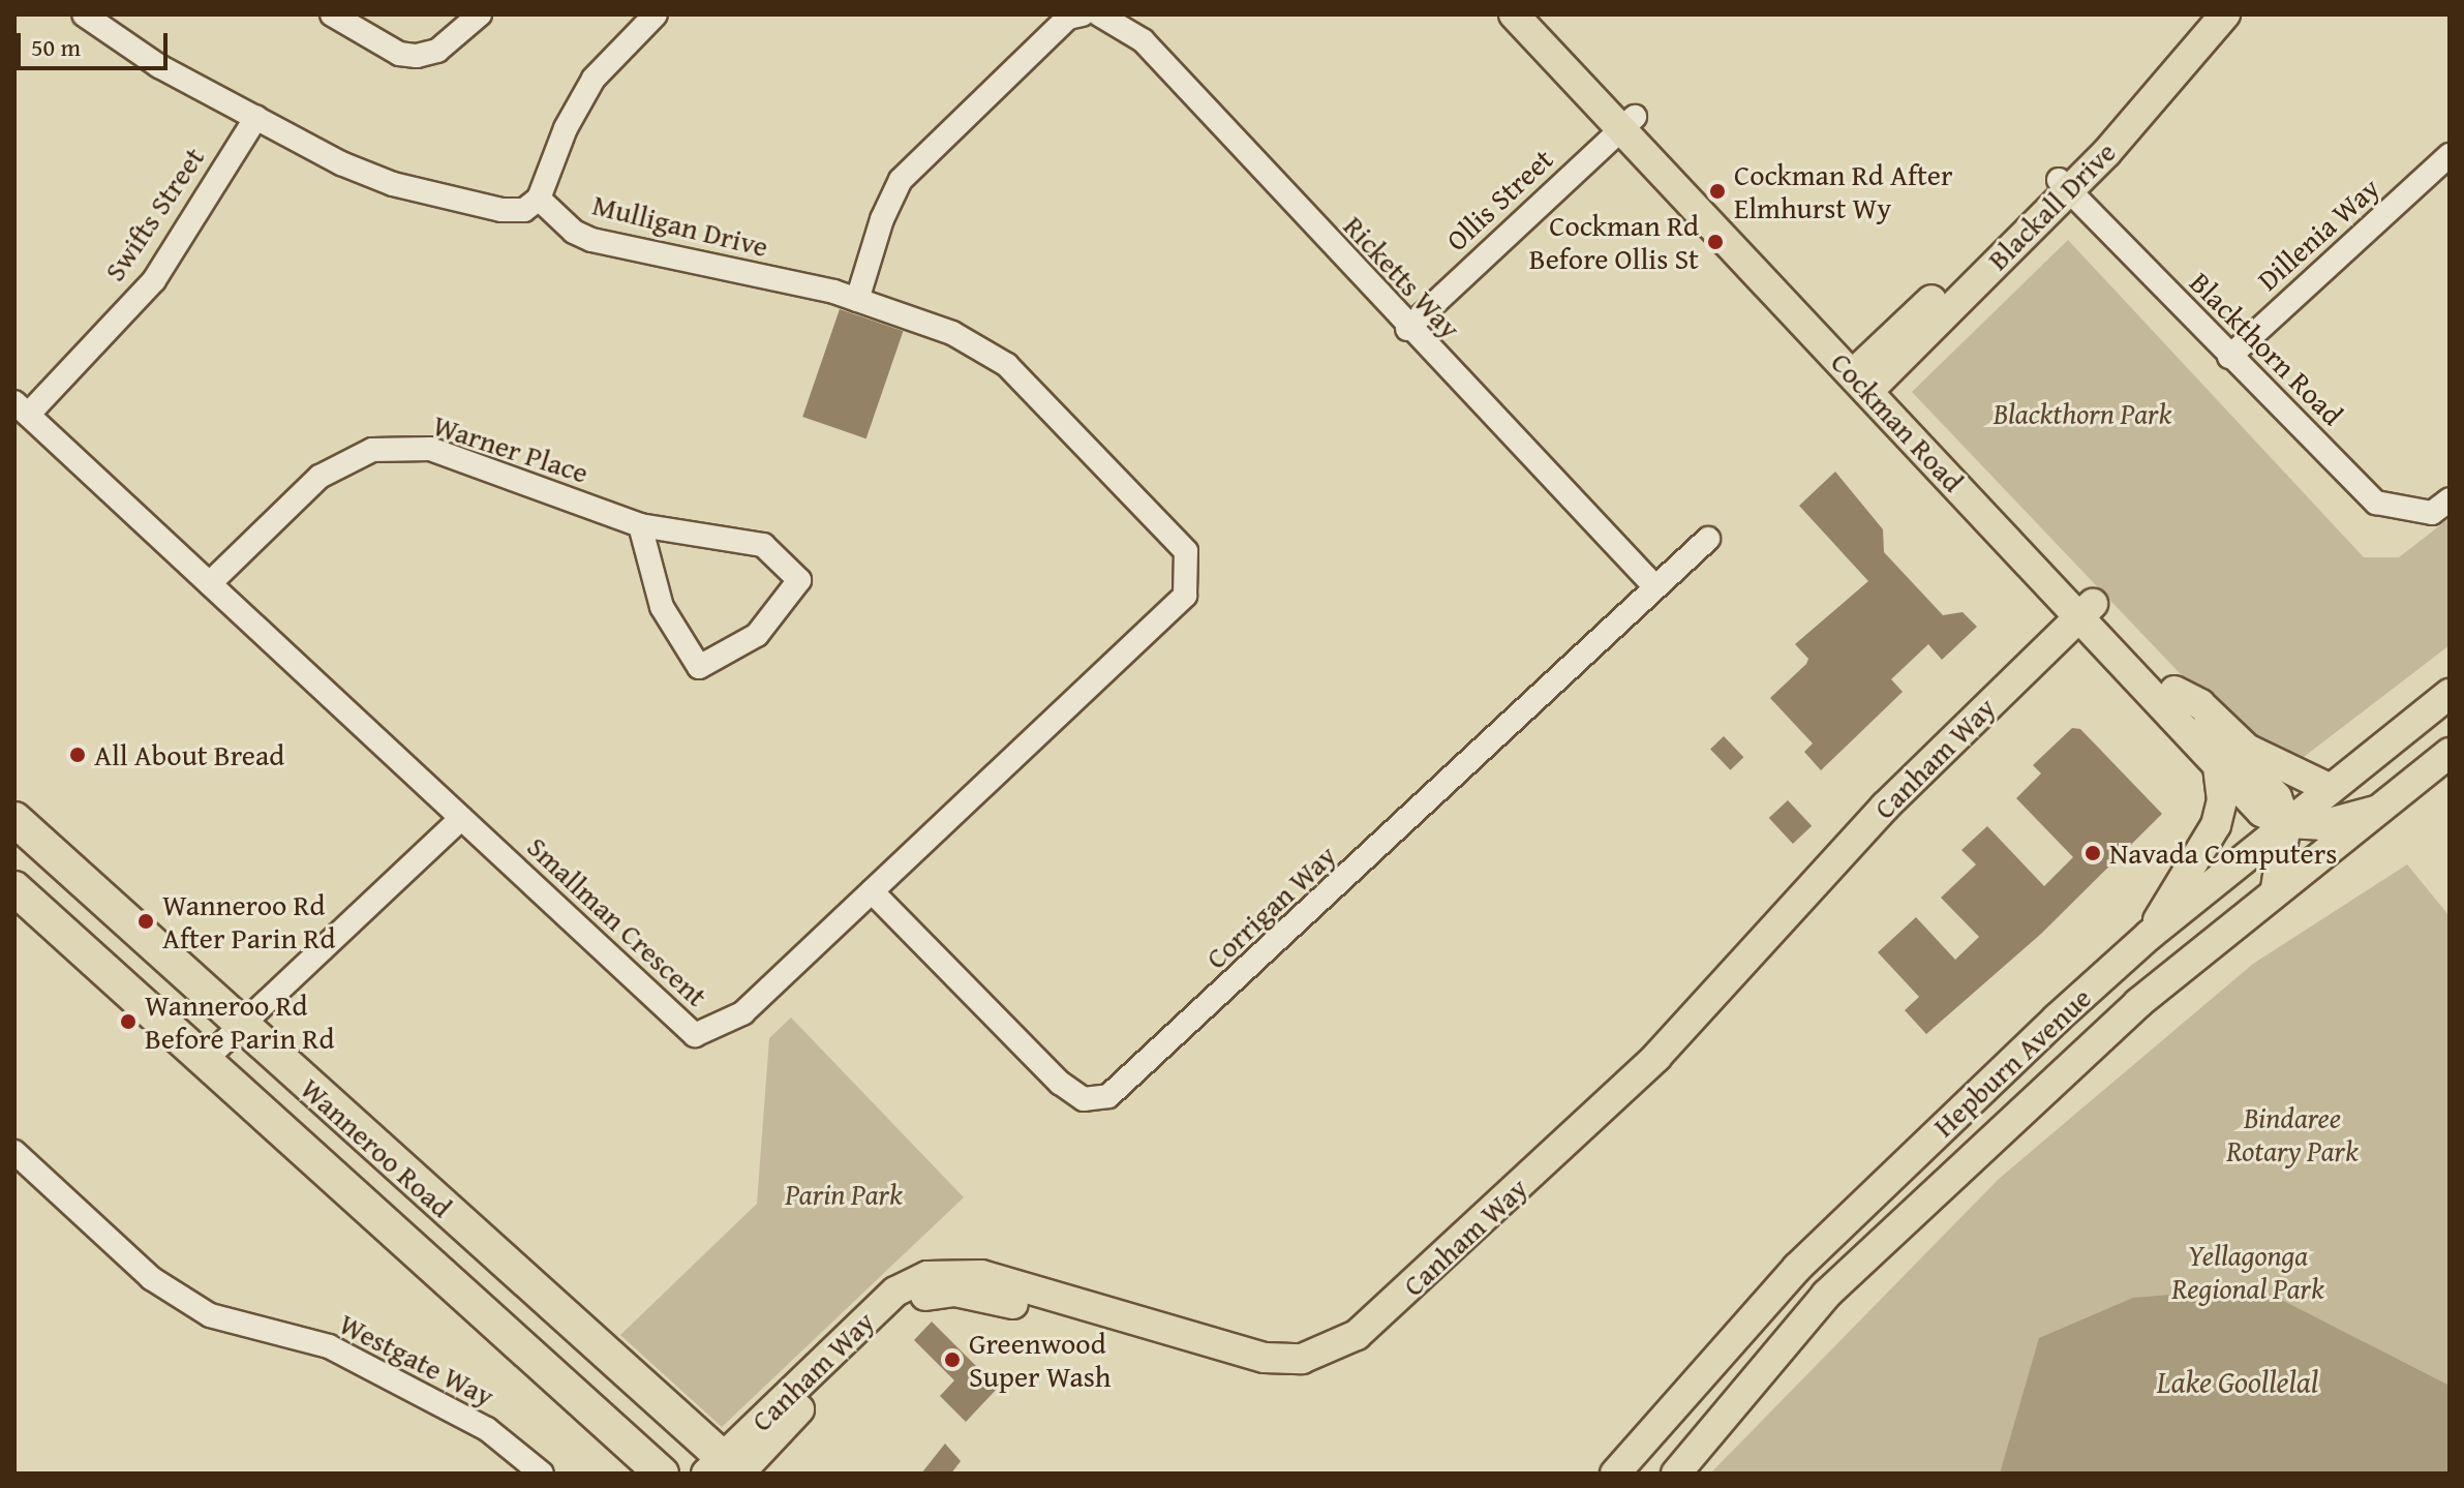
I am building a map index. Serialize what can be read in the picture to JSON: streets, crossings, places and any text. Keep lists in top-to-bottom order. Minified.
{"streets":{"highway":["Wanneroo Road"],"main road":["Blackall Drive","Cockman Road","Canham Way","Hepburn Avenue"],"street":["Ollis Street","Swifts Street","Mulligan Drive","Dillenia Way","Ricketts Way","Blackthorn Road","Warner Place","Corrigan Way","Smallman Crescent","Westgate Way"]},"crossings":[["Ollis Street","Ricketts Way"],["Ollis Street","Cockman Road"],["Blackall Drive","Blackthorn Road"],["Blackall Drive","Cockman Road"],["Swifts Street","Smallman Crescent"],["Mulligan Drive","Smallman Crescent"],["Dillenia Way","Blackthorn Road"],["Ricketts Way","Corrigan Way"],["Cockman Road","Canham Way"],["Cockman Road","Hepburn Avenue"],["Warner Place","Smallman Crescent"],["Canham Way","Wanneroo Road"],["Corrigan Way","Smallman Crescent"]],"water":["Lake Goollelal"],"parks":["Blackthorn Park","Bindaree Rotary Park","Parin Park","Yellagonga Regional Park"],"places":["Cockman Rd After Elmhurst Wy","Cockman Rd Before Ollis St","All About Bread","Navada Computers","Wanneroo Rd After Parin Rd","Wanneroo Rd Before Parin Rd","Greenwood Super Wash"],"scale_bar":"50 m"}
